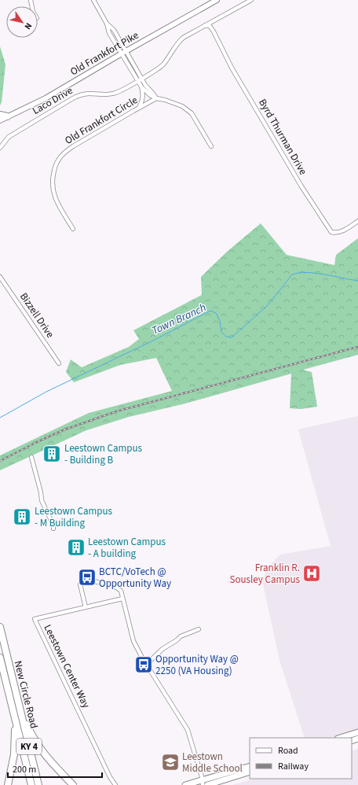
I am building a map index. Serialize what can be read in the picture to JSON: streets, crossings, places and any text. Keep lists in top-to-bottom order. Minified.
{"streets":{"highway":["New Circle Road","KY 4"],"main road":["Old Frankfort Pike"],"street":["Laco Drive","Old Frankfort Circle","Byrd Thurman Drive","Bizzell Drive","Leestown Center Way"]},"crossings":[["Old Frankfort Pike","Old Frankfort Circle"],["Laco Drive","Old Frankfort Circle"],["Laco Drive","Byrd Thurman Drive"]],"water":["Town Branch"],"places":{"building":["Leestown Campus - Building B","Leestown Campus - M Building","Leestown Campus - A building"],"hospital":["Franklin R. Sousley Campus"],"bus stop":["BCTC/VoTech @ Opportunity Way","Opportunity Way @ 2250 (VA Housing)"],"school or university":["Leestown Middle School"]},"legend":["Road","Railway"],"scale_bar":"200 m","north":"bottom right"}
